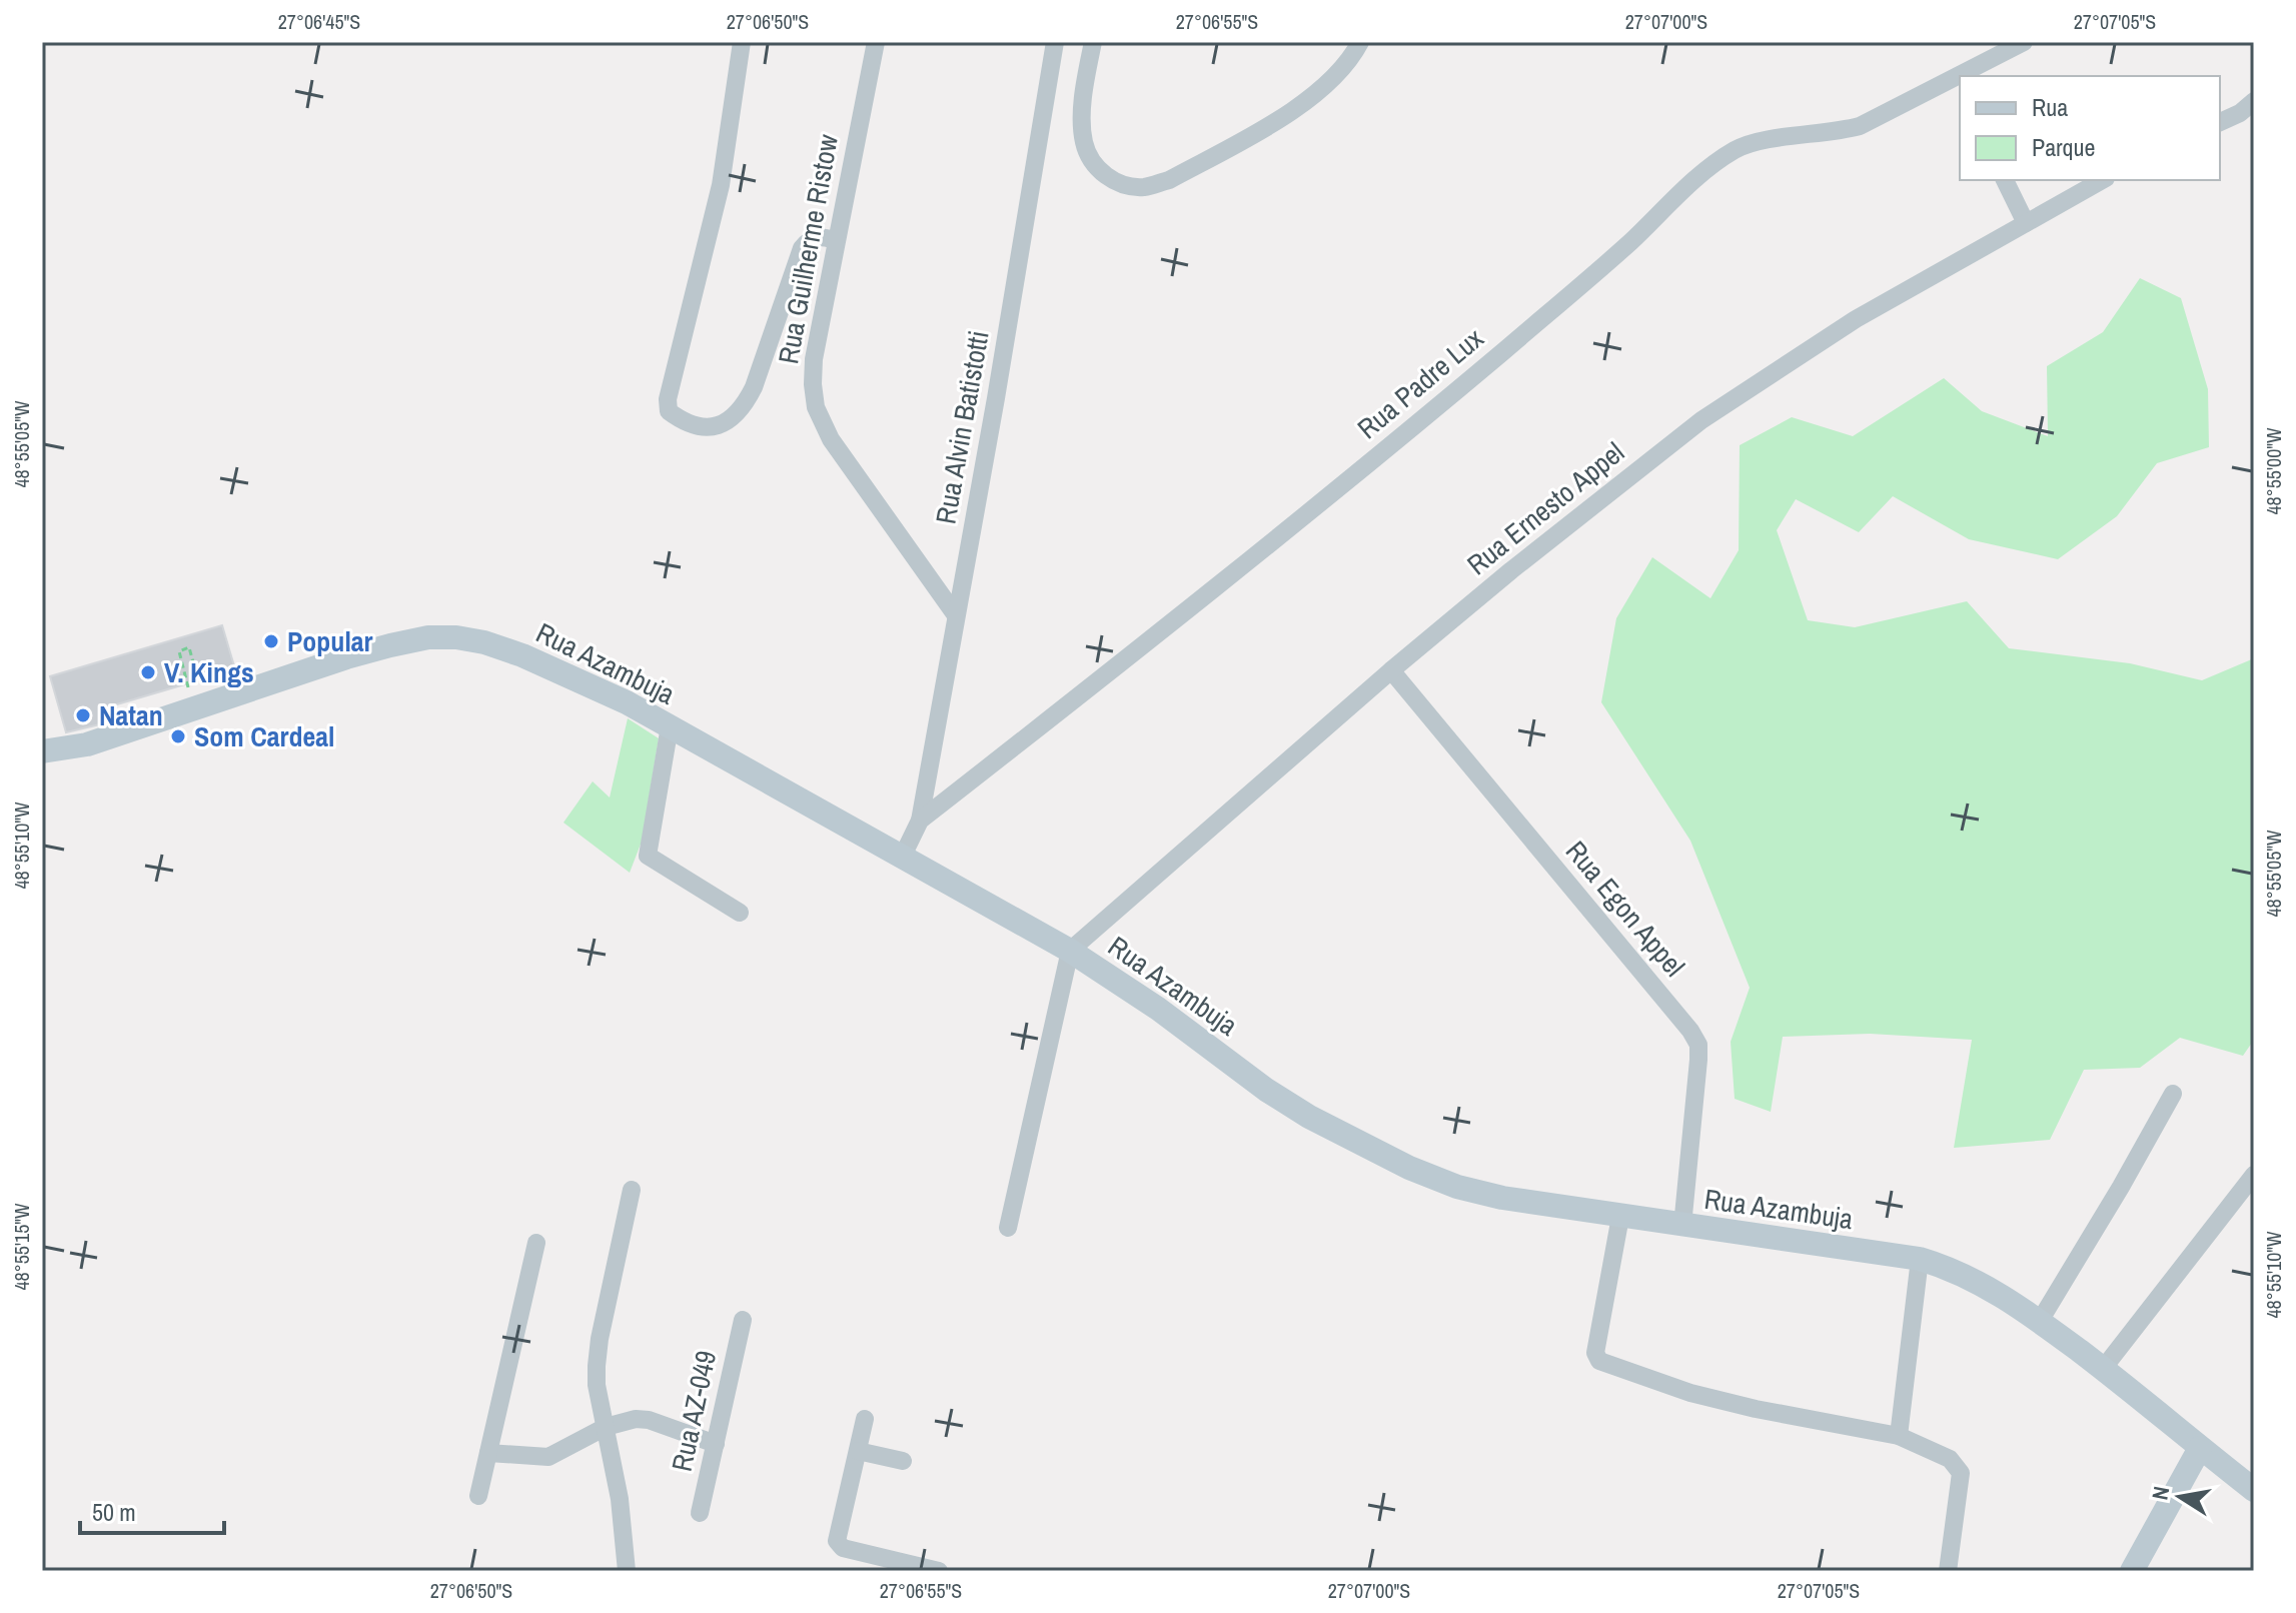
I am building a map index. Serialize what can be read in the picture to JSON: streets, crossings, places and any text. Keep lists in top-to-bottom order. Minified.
{"streets":{"main road":["Rua Azambuja"],"street":["Rua Guilherme Ristow","Rua Padre Lux","Rua Alvin Batistotti","Rua Ernesto Appel","Rua Egon Appel","Rua AZ-049"]},"crossings":[["Rua Guilherme Ristow","Rua Alvin Batistotti"],["Rua Padre Lux","Rua Alvin Batistotti"],["Rua Padre Lux","Rua Azambuja"],["Rua Ernesto Appel","Rua Azambuja"],["Rua Ernesto Appel","Rua Egon Appel"],["Rua Azambuja","Rua Egon Appel"]],"places":["Popular","V. Kings","Natan","Som Cardeal"],"legend":["Rua","Parque"],"scale_bar":"50 m","north":"left","coordinates":["27°06'45\"S","27°06'50\"S","27°06'55\"S","27°07'00\"S","27°07'05\"S","48°55'05\"W","48°55'00\"W","48°55'10\"W","48°55'15\"W"]}
